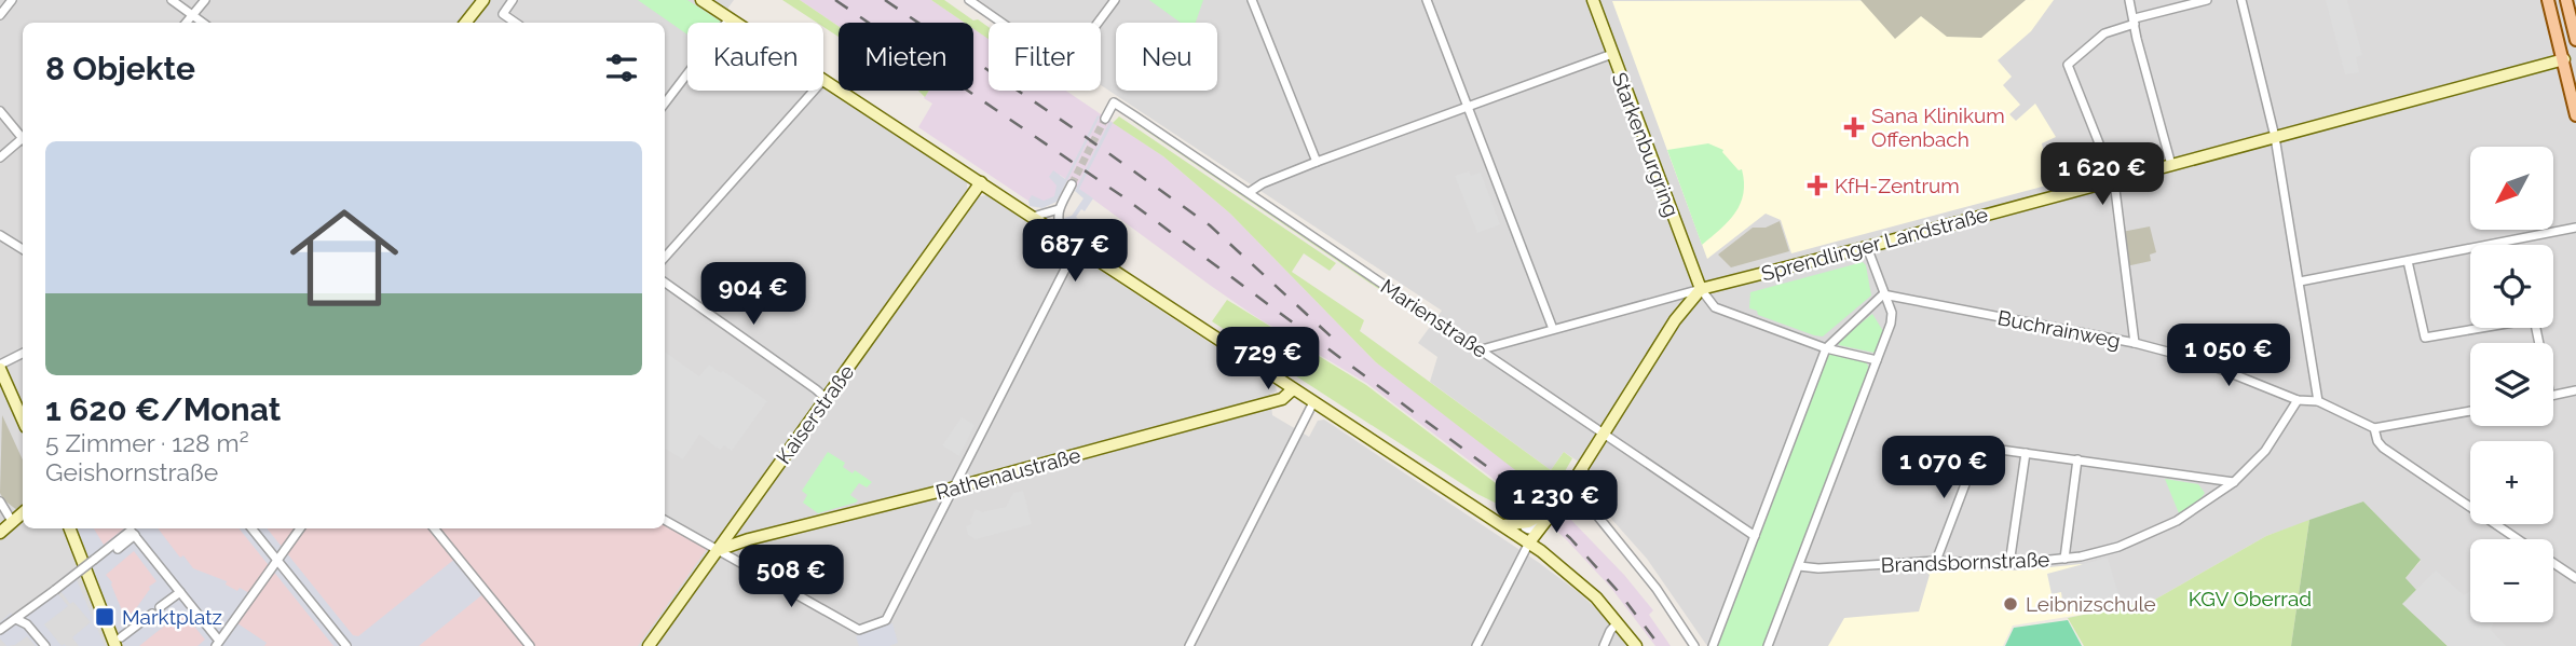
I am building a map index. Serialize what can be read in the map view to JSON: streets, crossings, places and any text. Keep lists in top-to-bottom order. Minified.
{"streets":{"main road":["Starkenburgring","Sprendlinger Landstraße","Kaiserstraße","Rathenaustraße"],"street":["Marienstraße","Buchrainweg","Brandsbornstraße"]},"crossings":[["Starkenburgring","Sprendlinger Landstraße"],["Buchrainweg","Brandsbornstraße"],["Kaiserstraße","Rathenaustraße"]],"parks":["KGV Oberrad"],"places":{"health":["Sana Klinikum Offenbach","KfH-Zentrum"],"other":["Leibnizschule"],"transit":["Marktplatz"]},"north":"bottom left","page":{"chip":["Kaufen","Mieten","Filter","Neu"],"heading":"8 Objekte","list":[{"name":"1 620 €/Monat","note":"5 Zimmer · 128 m² · Geishornstraße"}],"price":["1 620 €","687 €","904 €","1 050 €","729 €","1 070 €","1 230 €","508 €"],"map_buttons":["+","−"]}}
